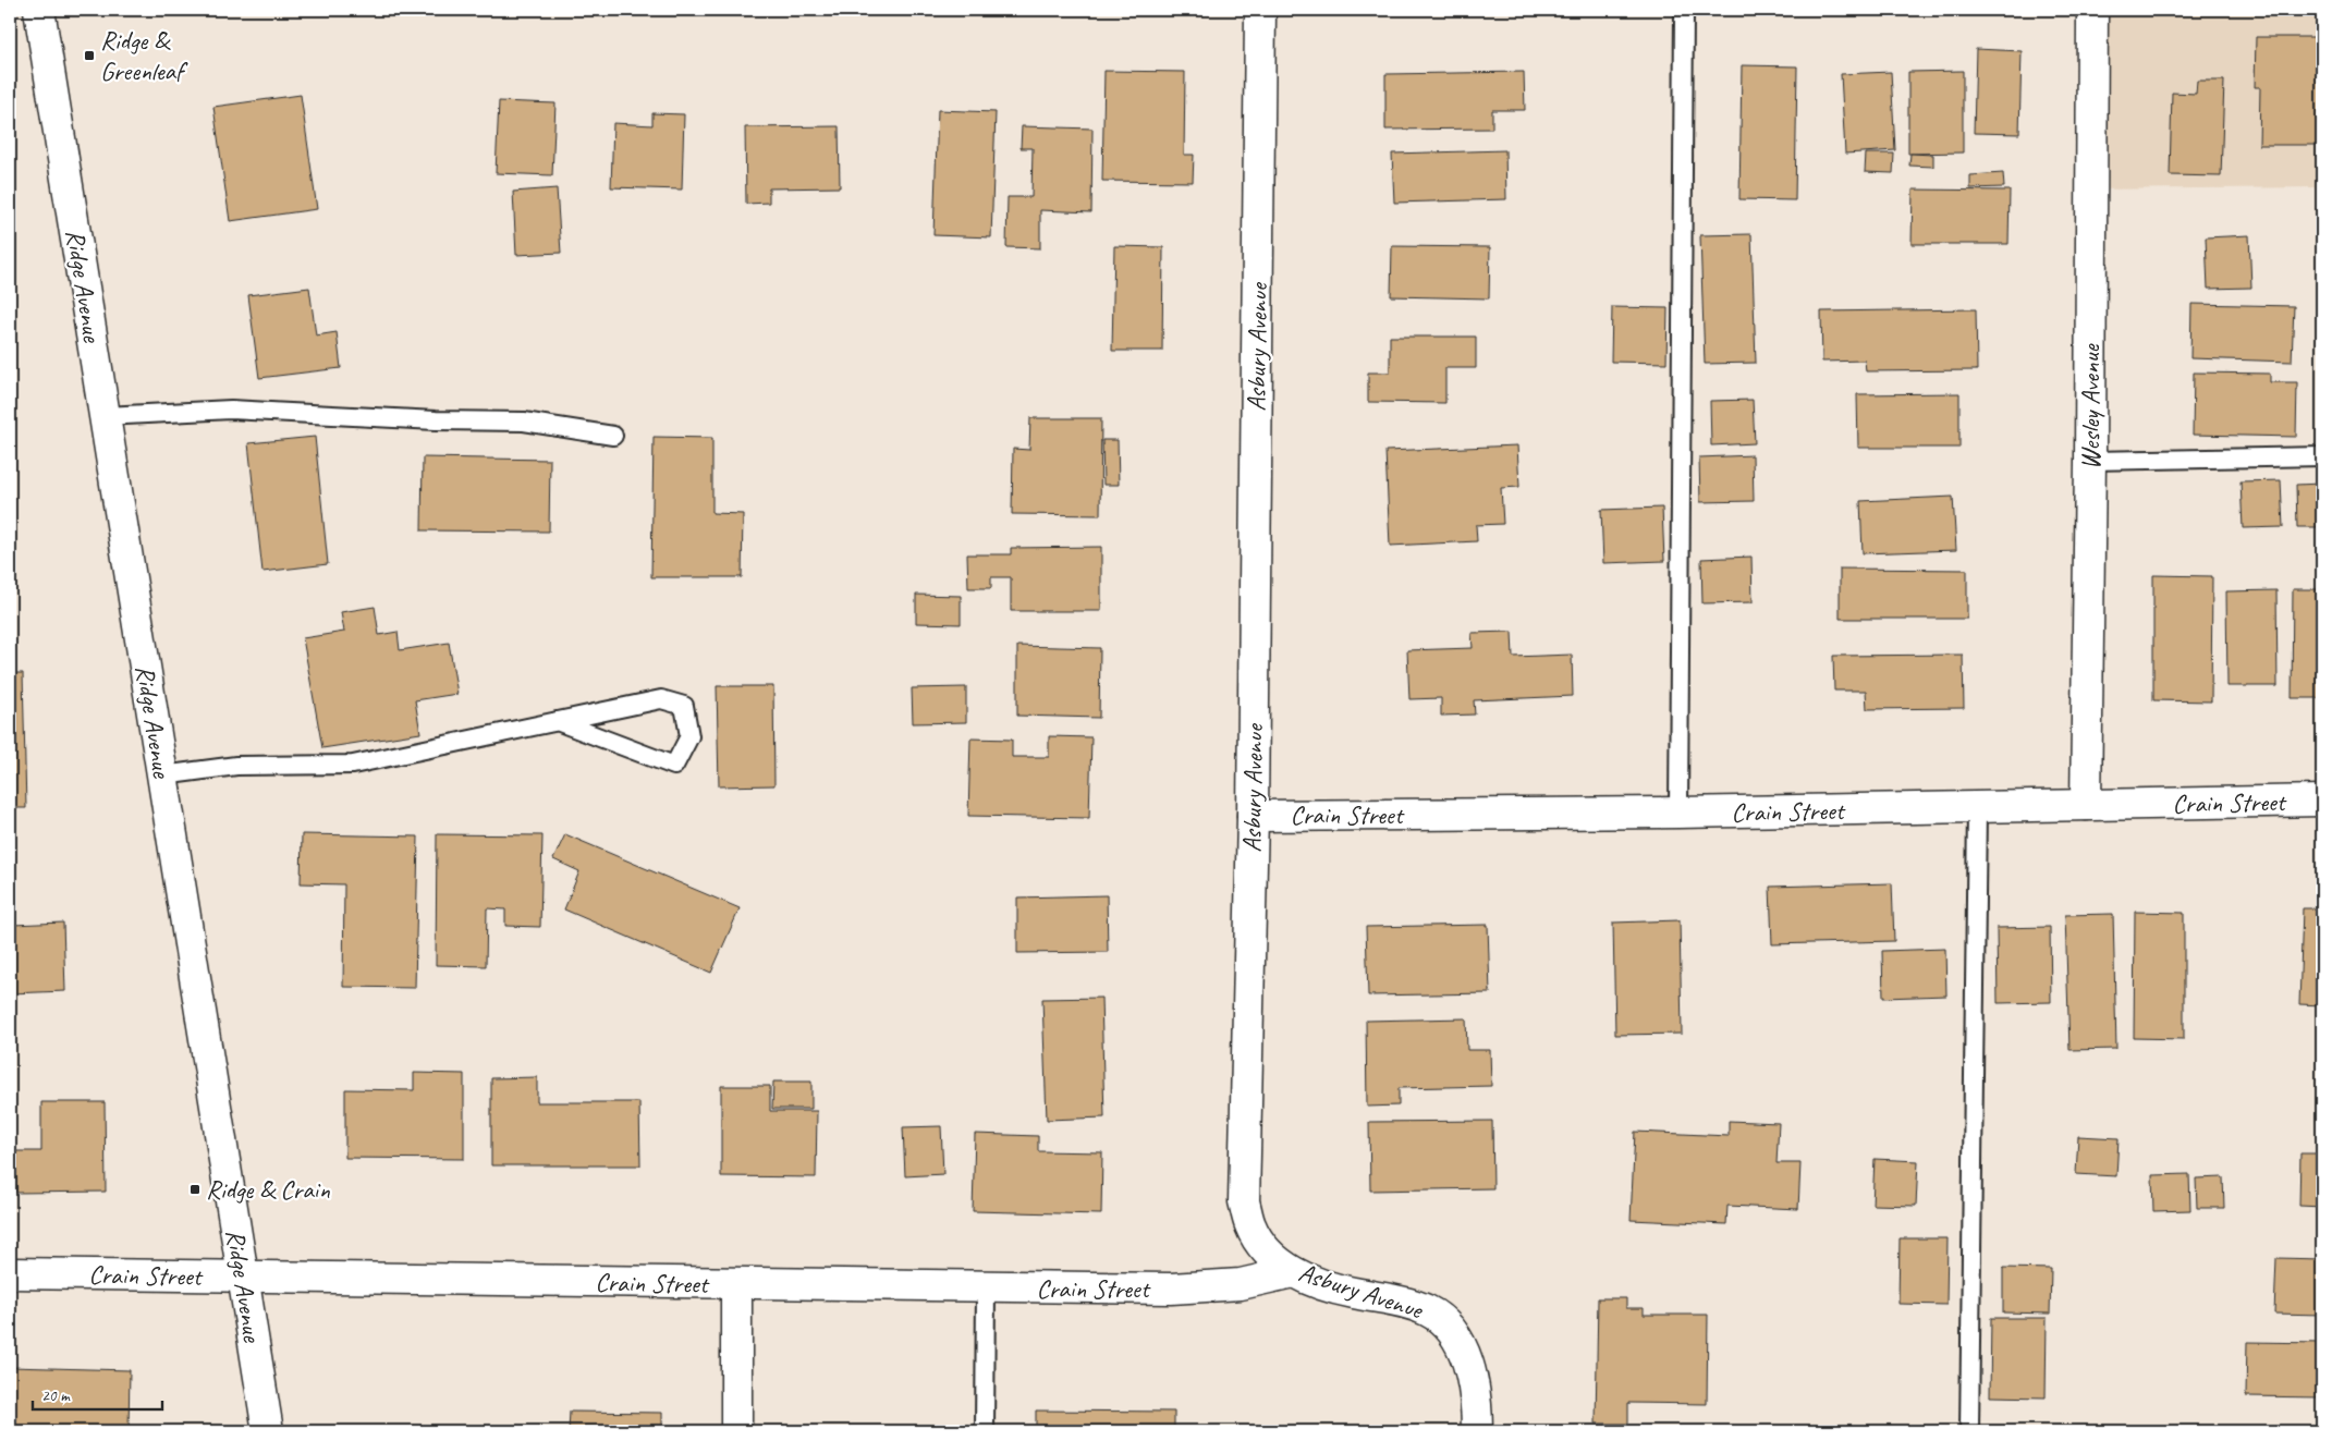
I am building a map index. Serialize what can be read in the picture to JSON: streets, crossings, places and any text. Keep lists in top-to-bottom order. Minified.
{"streets":{"street":["Ridge Avenue","Asbury Avenue","Wesley Avenue","Crain Street"]},"crossings":[["Ridge Avenue","Crain Street"],["Asbury Avenue","Crain Street"],["Wesley Avenue","Crain Street"]],"places":{"transit":["Ridge & Greenleaf","Ridge & Crain"]},"scale_bar":"20 m"}
